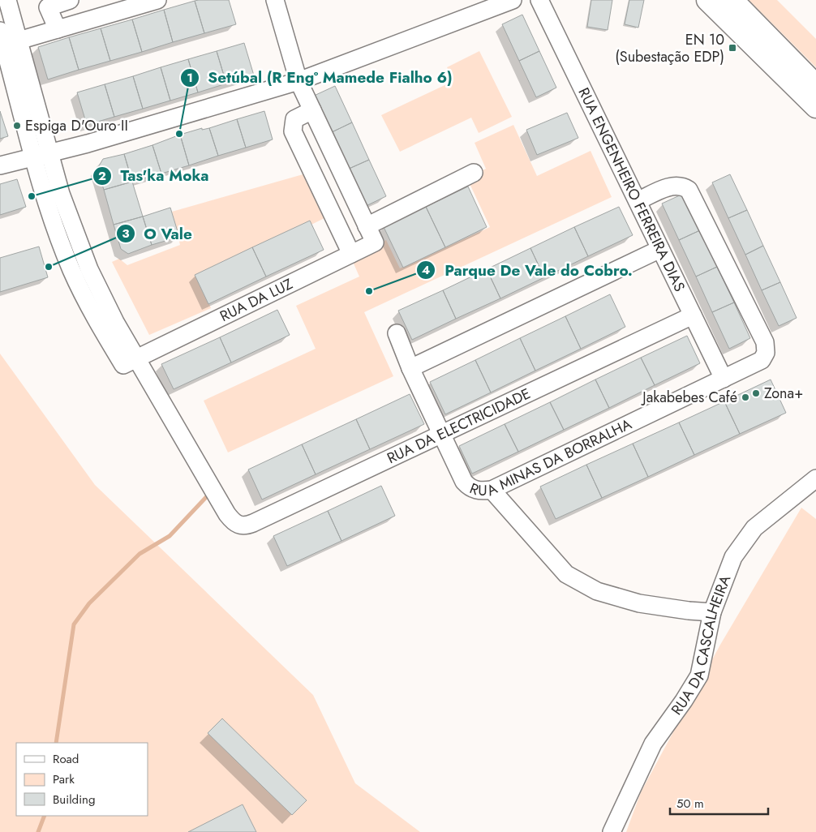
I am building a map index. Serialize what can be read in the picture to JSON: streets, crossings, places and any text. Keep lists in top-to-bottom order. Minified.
{"streets":{"street":["RUA ENGENHEIRO FERREIRA DIAS","RUA DA LUZ","RUA DA ELECTRICIDADE","RUA MINAS DA BORRALHA","RUA DA CASCALHEIRA"]},"crossings":[["RUA ENGENHEIRO FERREIRA DIAS","RUA DA ELECTRICIDADE"],["RUA ENGENHEIRO FERREIRA DIAS","RUA MINAS DA BORRALHA"],["RUA DA LUZ","RUA DA ELECTRICIDADE"],["RUA DA ELECTRICIDADE","RUA MINAS DA BORRALHA"]],"places":{"transit":["EN 10 (Subestação EDP)"],"other":["Espiga D'Ouro II","Setúbal (R Engº Mamede Fialho 6)","Tas'ka Moka","O Vale","Parque De Vale do Cobro.","Zona+","Jakabebes Café"]},"legend":["Road","Park","Building"],"scale_bar":"50 m"}
